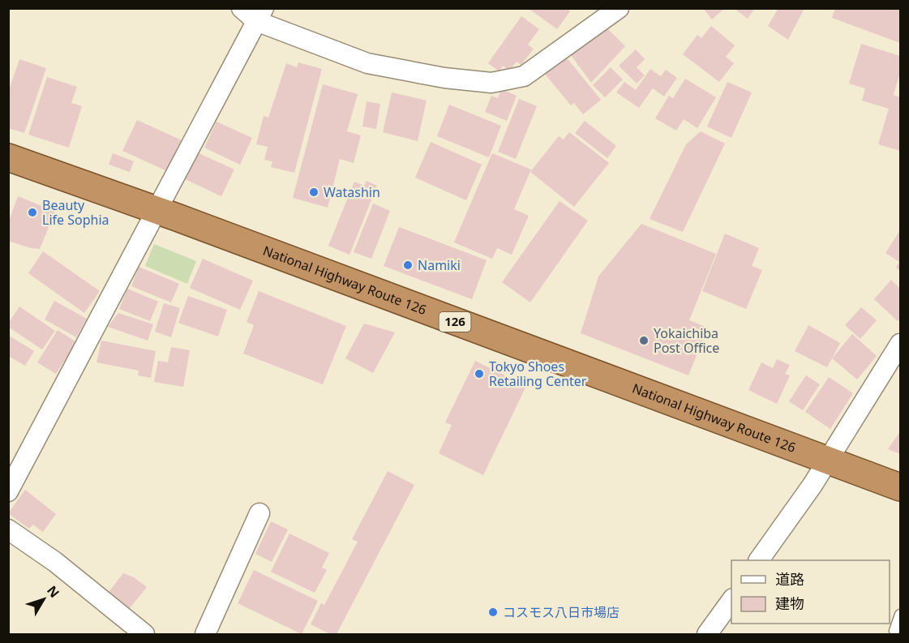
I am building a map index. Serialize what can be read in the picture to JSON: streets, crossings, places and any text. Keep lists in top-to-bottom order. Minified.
{"streets":{"highway":["National Highway Route 126","126"]},"places":["Watashin","Beauty Life Sophia","Namiki","Yokaichiba Post Office","Tokyo Shoes Retailing Center","コスモス八日市場店"],"legend":["道路","建物"],"north":"top right"}
